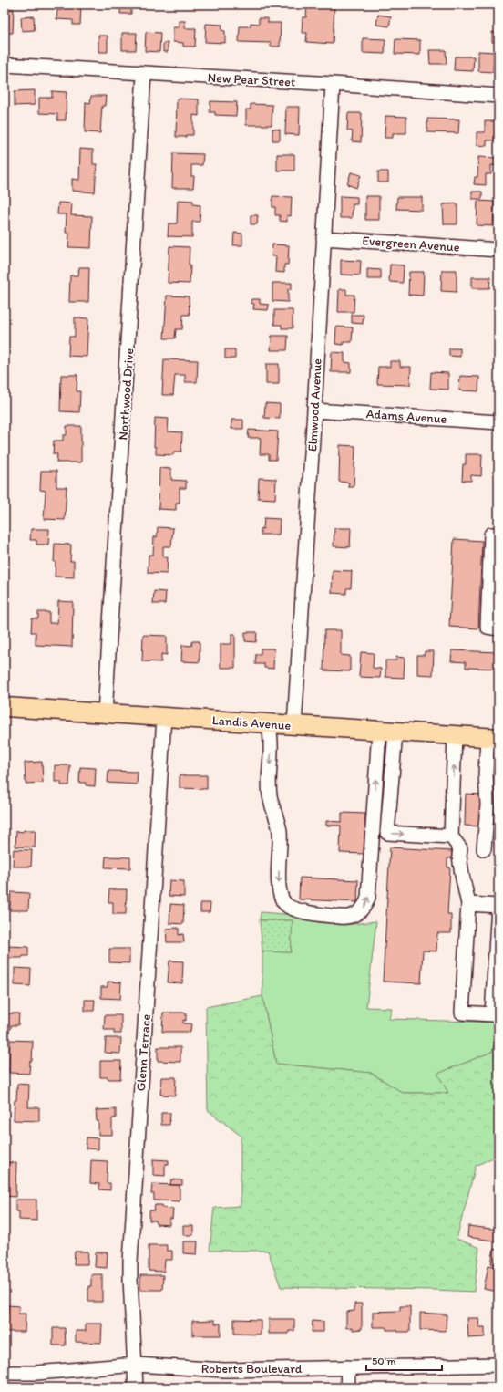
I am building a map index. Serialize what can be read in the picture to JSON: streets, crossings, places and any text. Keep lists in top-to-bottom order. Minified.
{"streets":{"main road":["Landis Avenue"],"street":["New Pear Street","Evergreen Avenue","Northwood Drive","Elmwood Avenue","Adams Avenue","Glenn Terrace","Roberts Boulevard"]},"crossings":[["New Pear Street","Northwood Drive"],["New Pear Street","Elmwood Avenue"],["Evergreen Avenue","Elmwood Avenue"],["Northwood Drive","Landis Avenue"],["Elmwood Avenue","Adams Avenue"],["Elmwood Avenue","Landis Avenue"],["Landis Avenue","Glenn Terrace"],["Glenn Terrace","Roberts Boulevard"]],"scale_bar":"50 m"}
